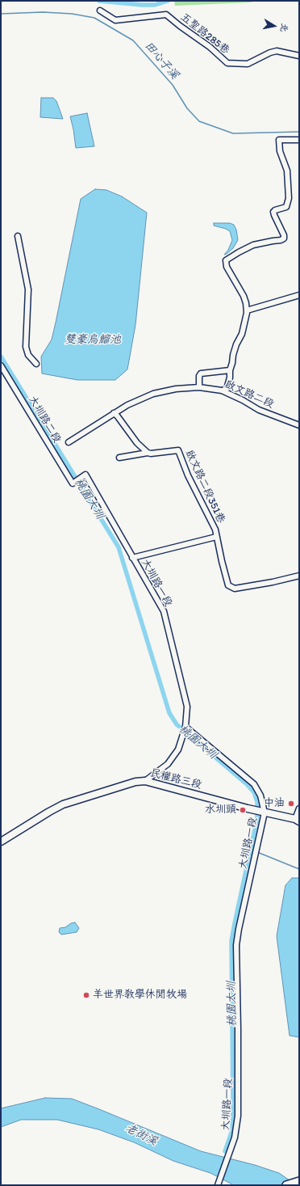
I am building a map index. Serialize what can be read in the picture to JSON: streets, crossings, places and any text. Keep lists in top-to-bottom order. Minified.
{"streets":{"street":["五聖路285巷","啟文路二段","大圳路二段","啟文路二段351巷","大圳路一段","民權路三段"]},"crossings":[["大圳路二段","大圳路一段"],["大圳路一段","民權路三段"]],"water":["田心子溪","雙豪烏鰡池","桃園大圳","老街溪"],"places":["中油","水圳頭","羊世界教學休閒牧場"],"north":"right"}
